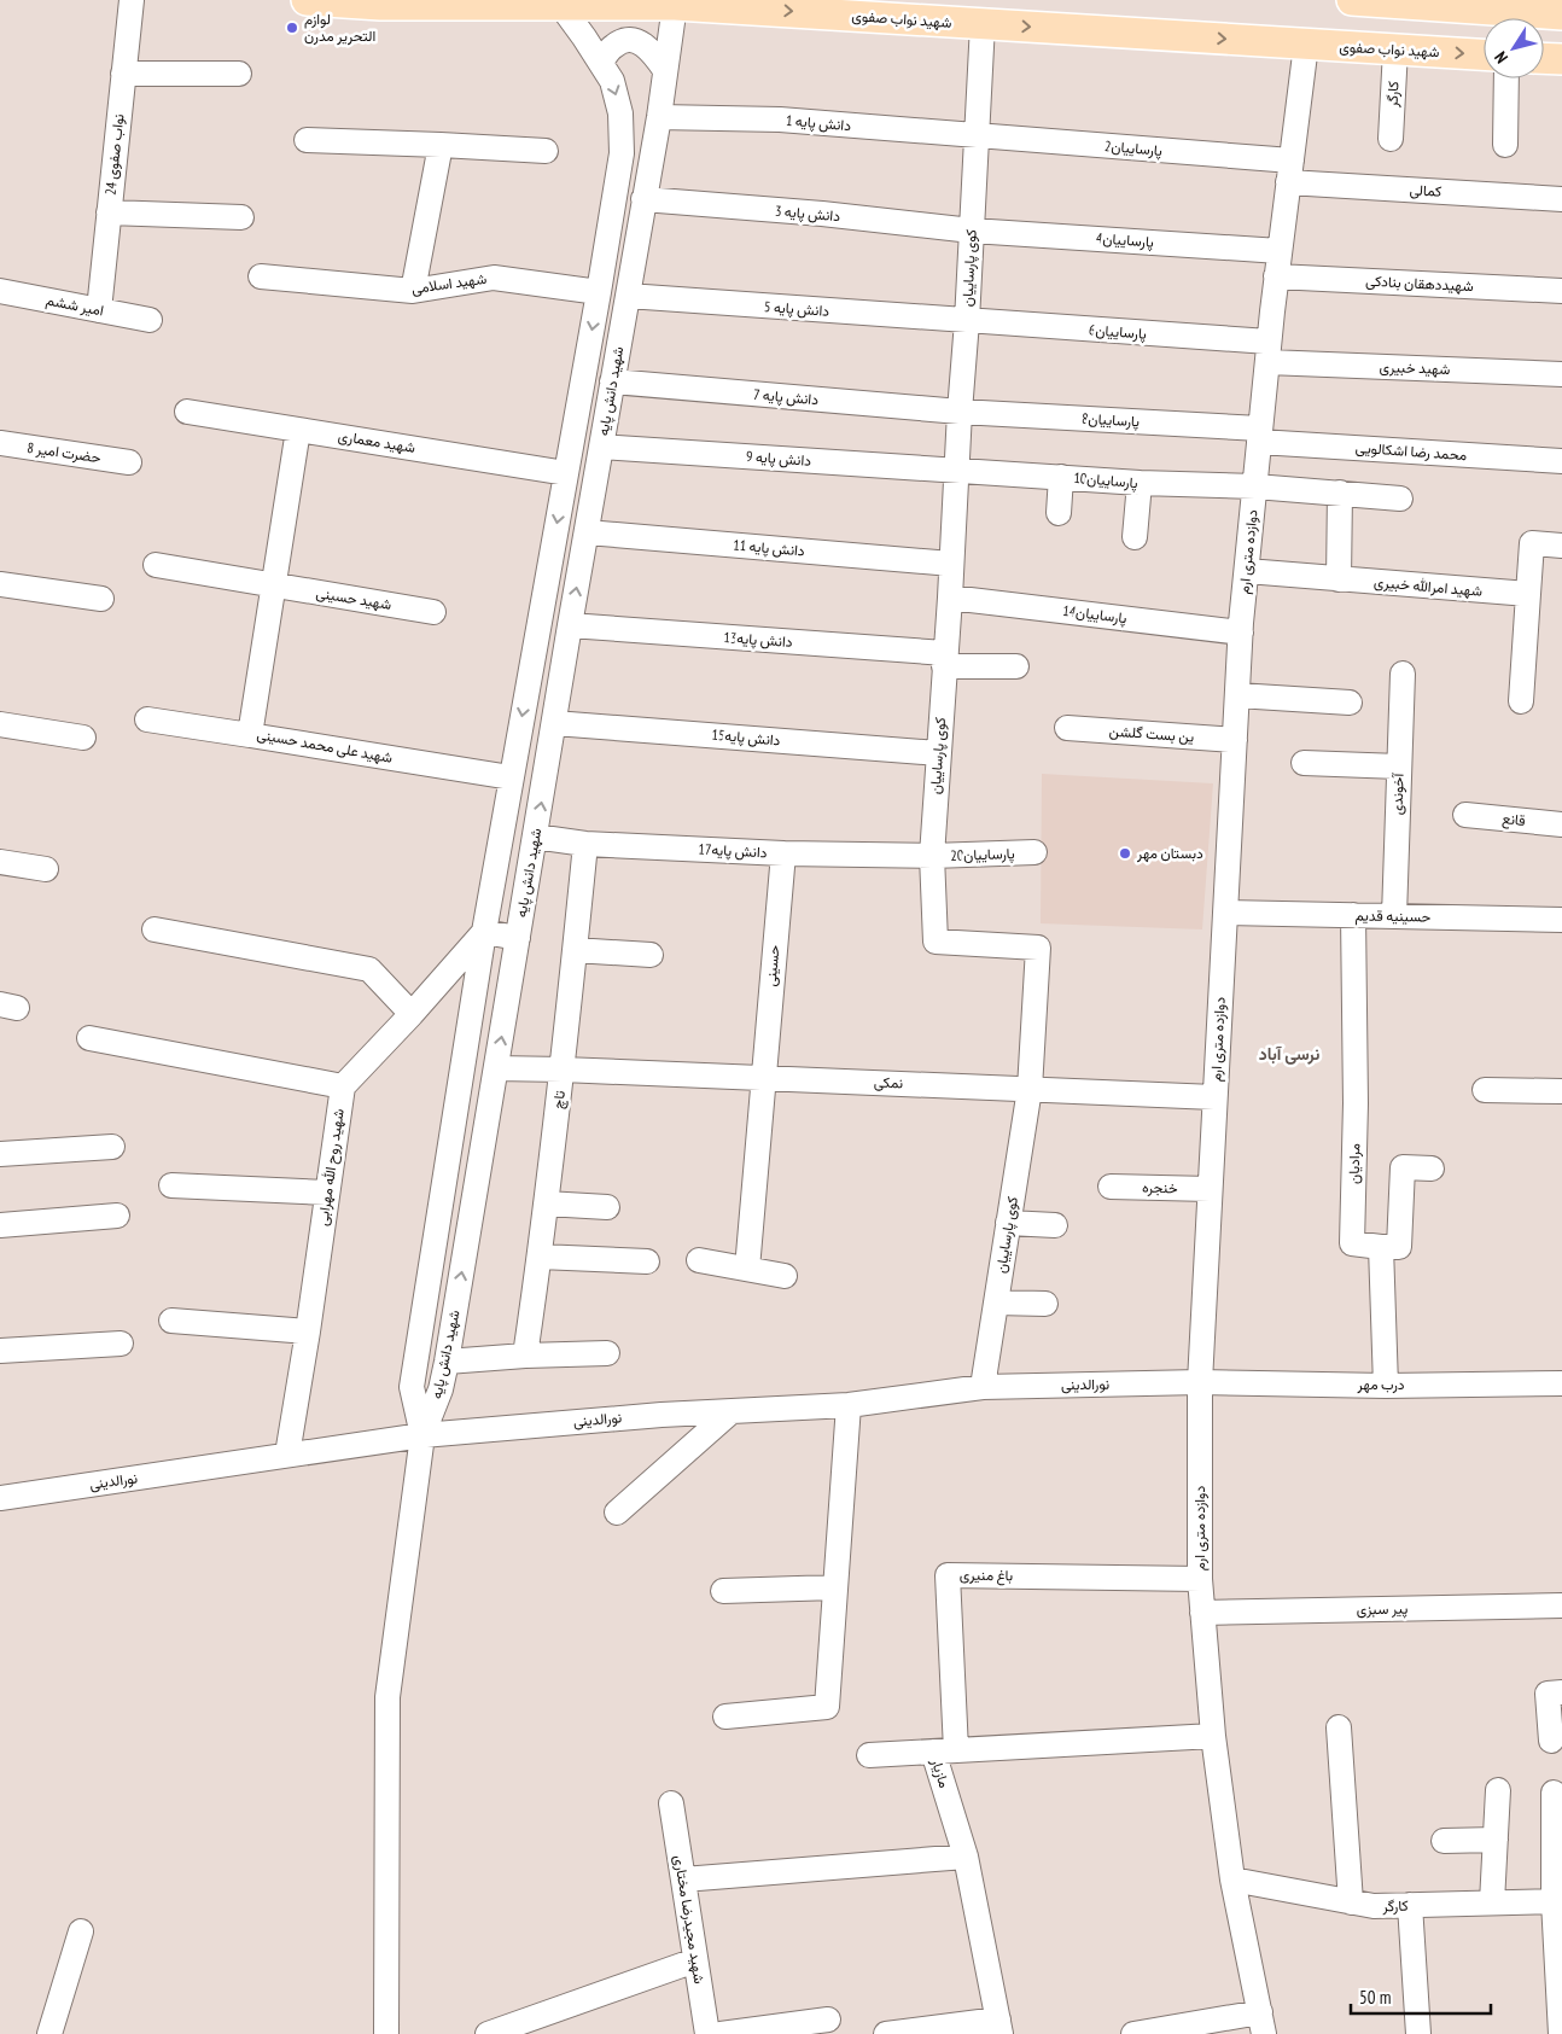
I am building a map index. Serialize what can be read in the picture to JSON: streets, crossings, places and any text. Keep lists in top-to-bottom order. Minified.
{"streets":{"main road":["شهید نواب صفوی"],"street":["کارگر","دانش پایه 1","پارساییان2","نواب صفوی 24","کمالی","دانش پایه 3","پارساییان4","کوی پارساییان","شهید اسلامی","شهیددهقان بنادکی","امیر ششم","دانش پایه 5","پارساییان6","شهید خبیری","شهید دانش پایه","دانش پایه 7","پارساییان8","شهید معماری","محمد رضا اشکالویی","حضرت امیر 8","دانش پایه 9","پارساییان10","دانش پایه 11","دوازده متری ارم","شهید امرالله خبیری","شهید حسینی","پارساییان14","دانش پایه13","ین بست گلشن","دانش پایه15","شهید علی محمد حسینی","آخوندی","قانع","دانش پایه17","پارساییان20","حسینیه قدیم","حسینی","نمکی","تاچ","مرادیان","شهید روح الله مهرابی","خنجره","نورالدینی","درب مهر","باغ منیری","پیر سبزی","مازیار","شهید مجیدرضا مختاری"]},"crossings":[["شهید نواب صفوی","کارگر"],["شهید نواب صفوی","کوی پارساییان"],["شهید نواب صفوی","شهید دانش پایه"],["شهید نواب صفوی","دوازده متری ارم"],["کارگر","دوازده متری ارم"],["دانش پایه 1","پارساییان2"],["دانش پایه 1","کوی پارساییان"],["دانش پایه 1","شهید دانش پایه"],["پارساییان2","کمالی"],["پارساییان2","کوی پارساییان"],["پارساییان2","دوازده متری ارم"],["نواب صفوی 24","امیر ششم"],["کمالی","دوازده متری ارم"],["دانش پایه 3","پارساییان4"],["دانش پایه 3","کوی پارساییان"],["دانش پایه 3","شهید دانش پایه"],["پارساییان4","کوی پارساییان"],["پارساییان4","دوازده متری ارم"],["کوی پارساییان","دانش پایه 5"],["کوی پارساییان","پارساییان6"],["کوی پارساییان","دانش پایه 7"],["کوی پارساییان","پارساییان8"],["کوی پارساییان","دانش پایه 9"],["کوی پارساییان","پارساییان10"],["کوی پارساییان","دانش پایه 11"],["کوی پارساییان","پارساییان14"],["کوی پارساییان","دانش پایه13"],["کوی پارساییان","دانش پایه15"],["کوی پارساییان","دانش پایه17"],["کوی پارساییان","پارساییان20"],["کوی پارساییان","نمکی"],["کوی پارساییان","نورالدینی"],["شهید اسلامی","شهید دانش پایه"],["شهیددهقان بنادکی","دوازده متری ارم"],["دانش پایه 5","پارساییان6"],["دانش پایه 5","شهید دانش پایه"],["پارساییان6","شهید خبیری"],["پارساییان6","دوازده متری ارم"],["شهید خبیری","دوازده متری ارم"],["شهید دانش پایه","دانش پایه 7"],["شهید دانش پایه","شهید معماری"],["شهید دانش پایه","دانش پایه 9"],["شهید دانش پایه","دانش پایه 11"],["شهید دانش پایه","دانش پایه13"],["شهید دانش پایه","دانش پایه15"],["شهید دانش پایه","شهید علی محمد حسینی"],["شهید دانش پایه","دانش پایه17"],["شهید دانش پایه","نمکی"],["شهید دانش پایه","شهید روح الله مهرابی"],["شهید دانش پایه","نورالدینی"],["دانش پایه 7","پارساییان8"],["پارساییان8","محمد رضا اشکالویی"],["پارساییان8","دوازده متری ارم"],["شهید معماری","شهید علی محمد حسینی"],["محمد رضا اشکالویی","دوازده متری ارم"],["دانش پایه 9","پارساییان10"],["پارساییان10","دوازده متری ارم"],["دوازده متری ارم","شهید امرالله خبیری"],["دوازده متری ارم","پارساییان14"],["دوازده متری ارم","ین بست گلشن"],["دوازده متری ارم","حسینیه قدیم"],["دوازده متری ارم","نمکی"],["دوازده متری ارم","خنجره"],["دوازده متری ارم","نورالدینی"],["دوازده متری ارم","درب مهر"],["دوازده متری ارم","باغ منیری"],["دوازده متری ارم","پیر سبزی"],["دوازده متری ارم","مازیار"],["شهید حسینی","شهید علی محمد حسینی"],["آخوندی","حسینیه قدیم"],["دانش پایه17","پارساییان20"],["دانش پایه17","حسینی"],["دانش پایه17","تاچ"],["حسینیه قدیم","مرادیان"],["حسینی","نمکی"],["نمکی","تاچ"],["شهید روح الله مهرابی","نورالدینی"],["نورالدینی","درب مهر"],["باغ منیری","مازیار"]],"one_way":["شهید نواب صفوی"],"districts":["نرسی آباد"],"places":["لوازم التحریر مدرن","دبستان مهر"],"scale_bar":"50 m","north":"bottom left"}
